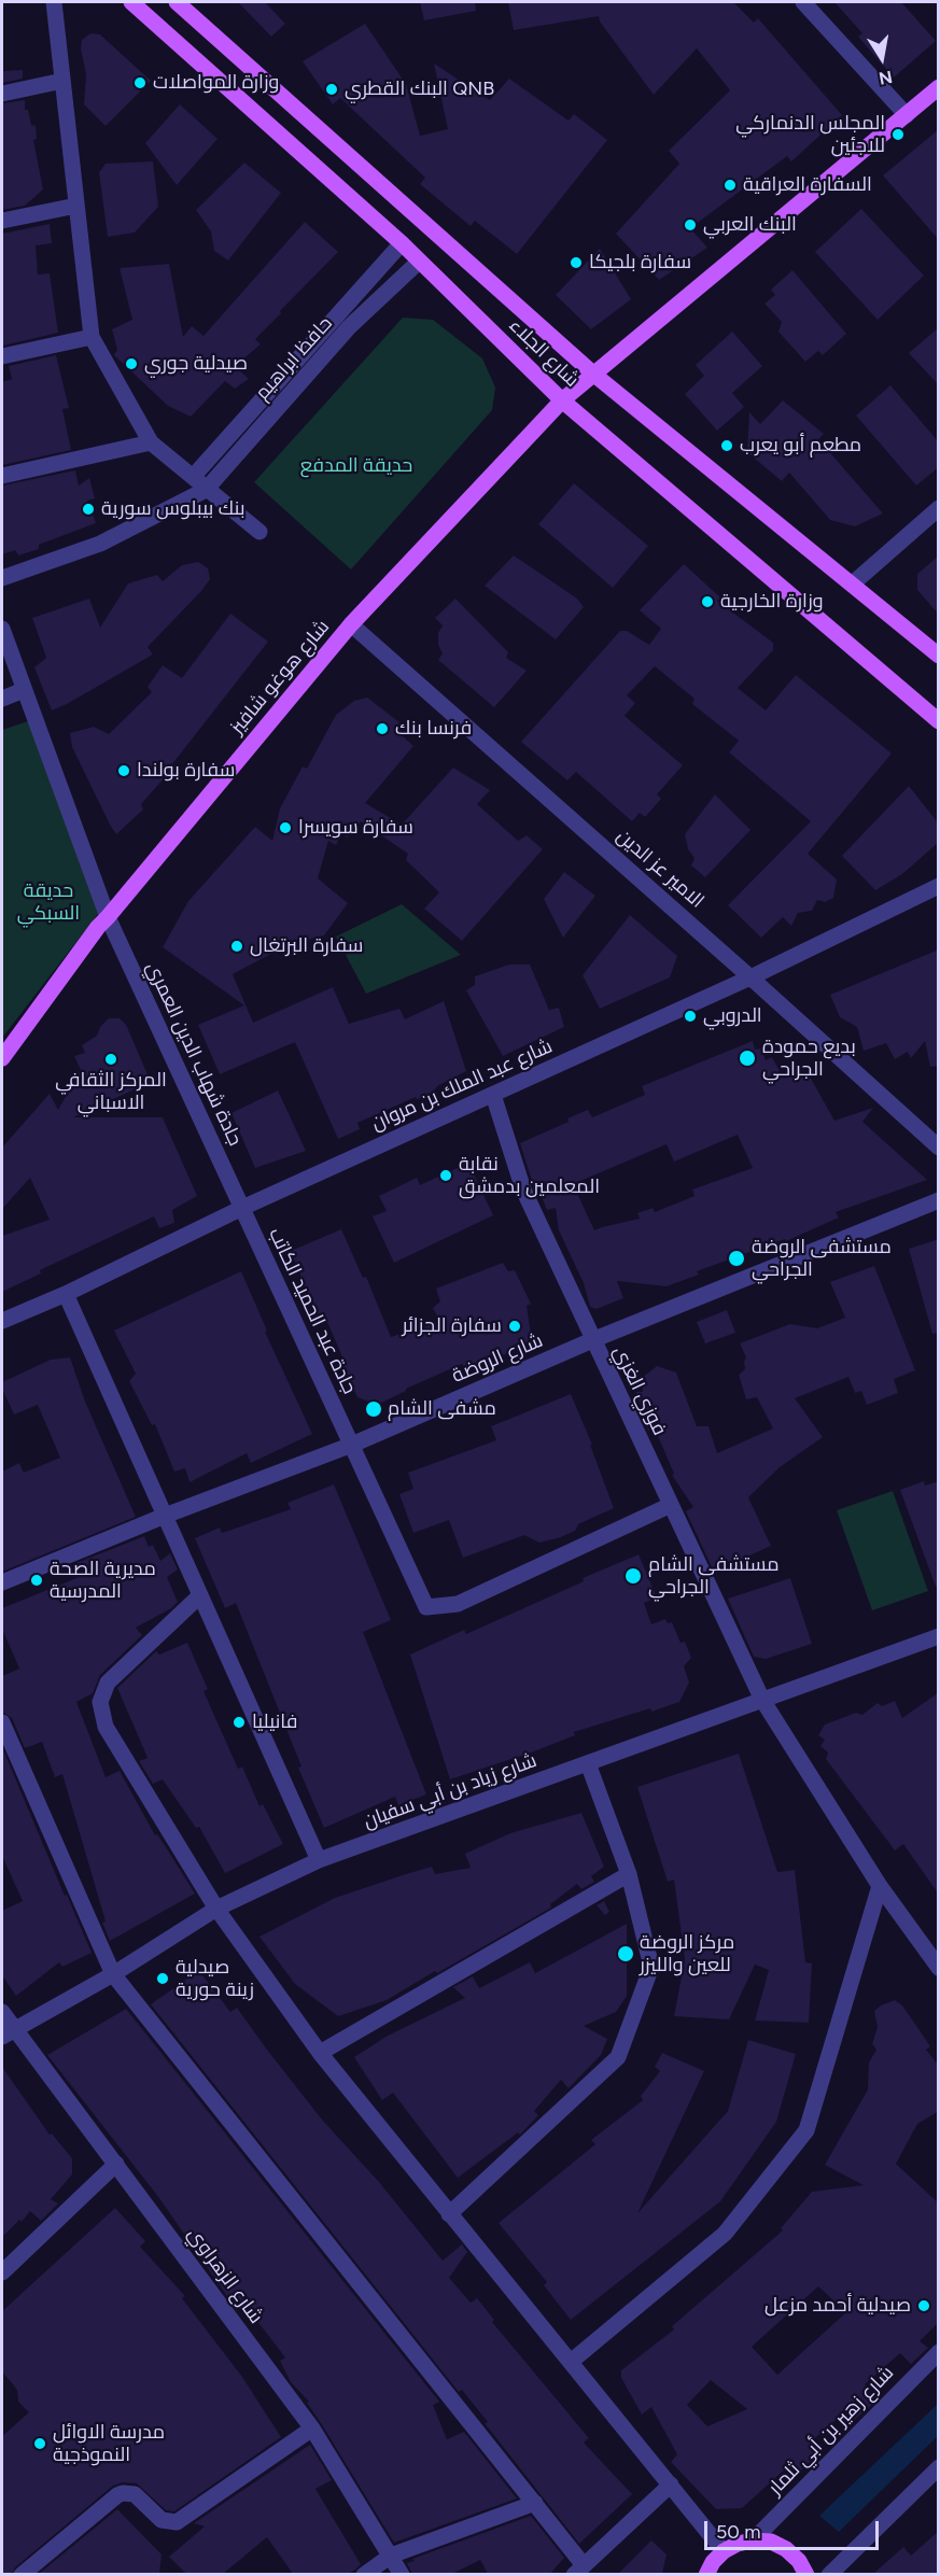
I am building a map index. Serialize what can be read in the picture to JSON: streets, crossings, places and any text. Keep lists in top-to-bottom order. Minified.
{"streets":{"main road":["شارع الجلاء","شارع هوغو شافيز"],"street":["حافظ ابراهيم","الامير عز الدين","جادة شهاب الدين العمري","شارع عبد الملك بن مروان","جادة عبد الحميد الكاتب","شارع الروضة","فوزي الغزي","شارع زياد بن أبي سفيان","شارع الزهراوي","شارع زهير بن أبي ثلمار"]},"crossings":[["شارع الجلاء","حافظ ابراهيم"],["شارع الجلاء","شارع هوغو شافيز"],["شارع هوغو شافيز","الامير عز الدين"],["شارع هوغو شافيز","جادة شهاب الدين العمري"],["الامير عز الدين","شارع عبد الملك بن مروان"],["جادة شهاب الدين العمري","شارع عبد الملك بن مروان"],["جادة شهاب الدين العمري","جادة عبد الحميد الكاتب"],["شارع عبد الملك بن مروان","جادة عبد الحميد الكاتب"],["شارع عبد الملك بن مروان","فوزي الغزي"],["جادة عبد الحميد الكاتب","شارع الروضة"],["جادة عبد الحميد الكاتب","فوزي الغزي"],["شارع الروضة","فوزي الغزي"],["فوزي الغزي","شارع زياد بن أبي سفيان"],["شارع زياد بن أبي سفيان","شارع الزهراوي"]],"parks":["حديقة المدفع","حديقة السبكي"],"places":["وزارة المواصلات","البنك القطري QNB","المجلس الدنماركي للاجئين","السفارة العراقية","البنك العربي","سفارة بلجيكا","صيدلية جوري","مطعم أبو يعرب","بنك بيبلوس سورية","وزارة الخارجية","فرنسا بنك","سفارة بولندا","سفارة سويسرا","سفارة البرتغال","الدروبي","بديع حمودة الجراحي","المركز الثقافي الاسباني","نقابة المعلمين بدمشق","مستشفى الروضة الجراحي","سفارة الجزائر","مشفى الشام","مستشفى الشام الجراحي","مديرية الصحة المدرسية","فانيليا","مركز الروضة للعين والليزر","صيدلية زينة حورية","صيدلية أحمد مزعل","مدرسة الاوائل النموذجية"],"scale_bar":"50 m","north":"bottom"}
